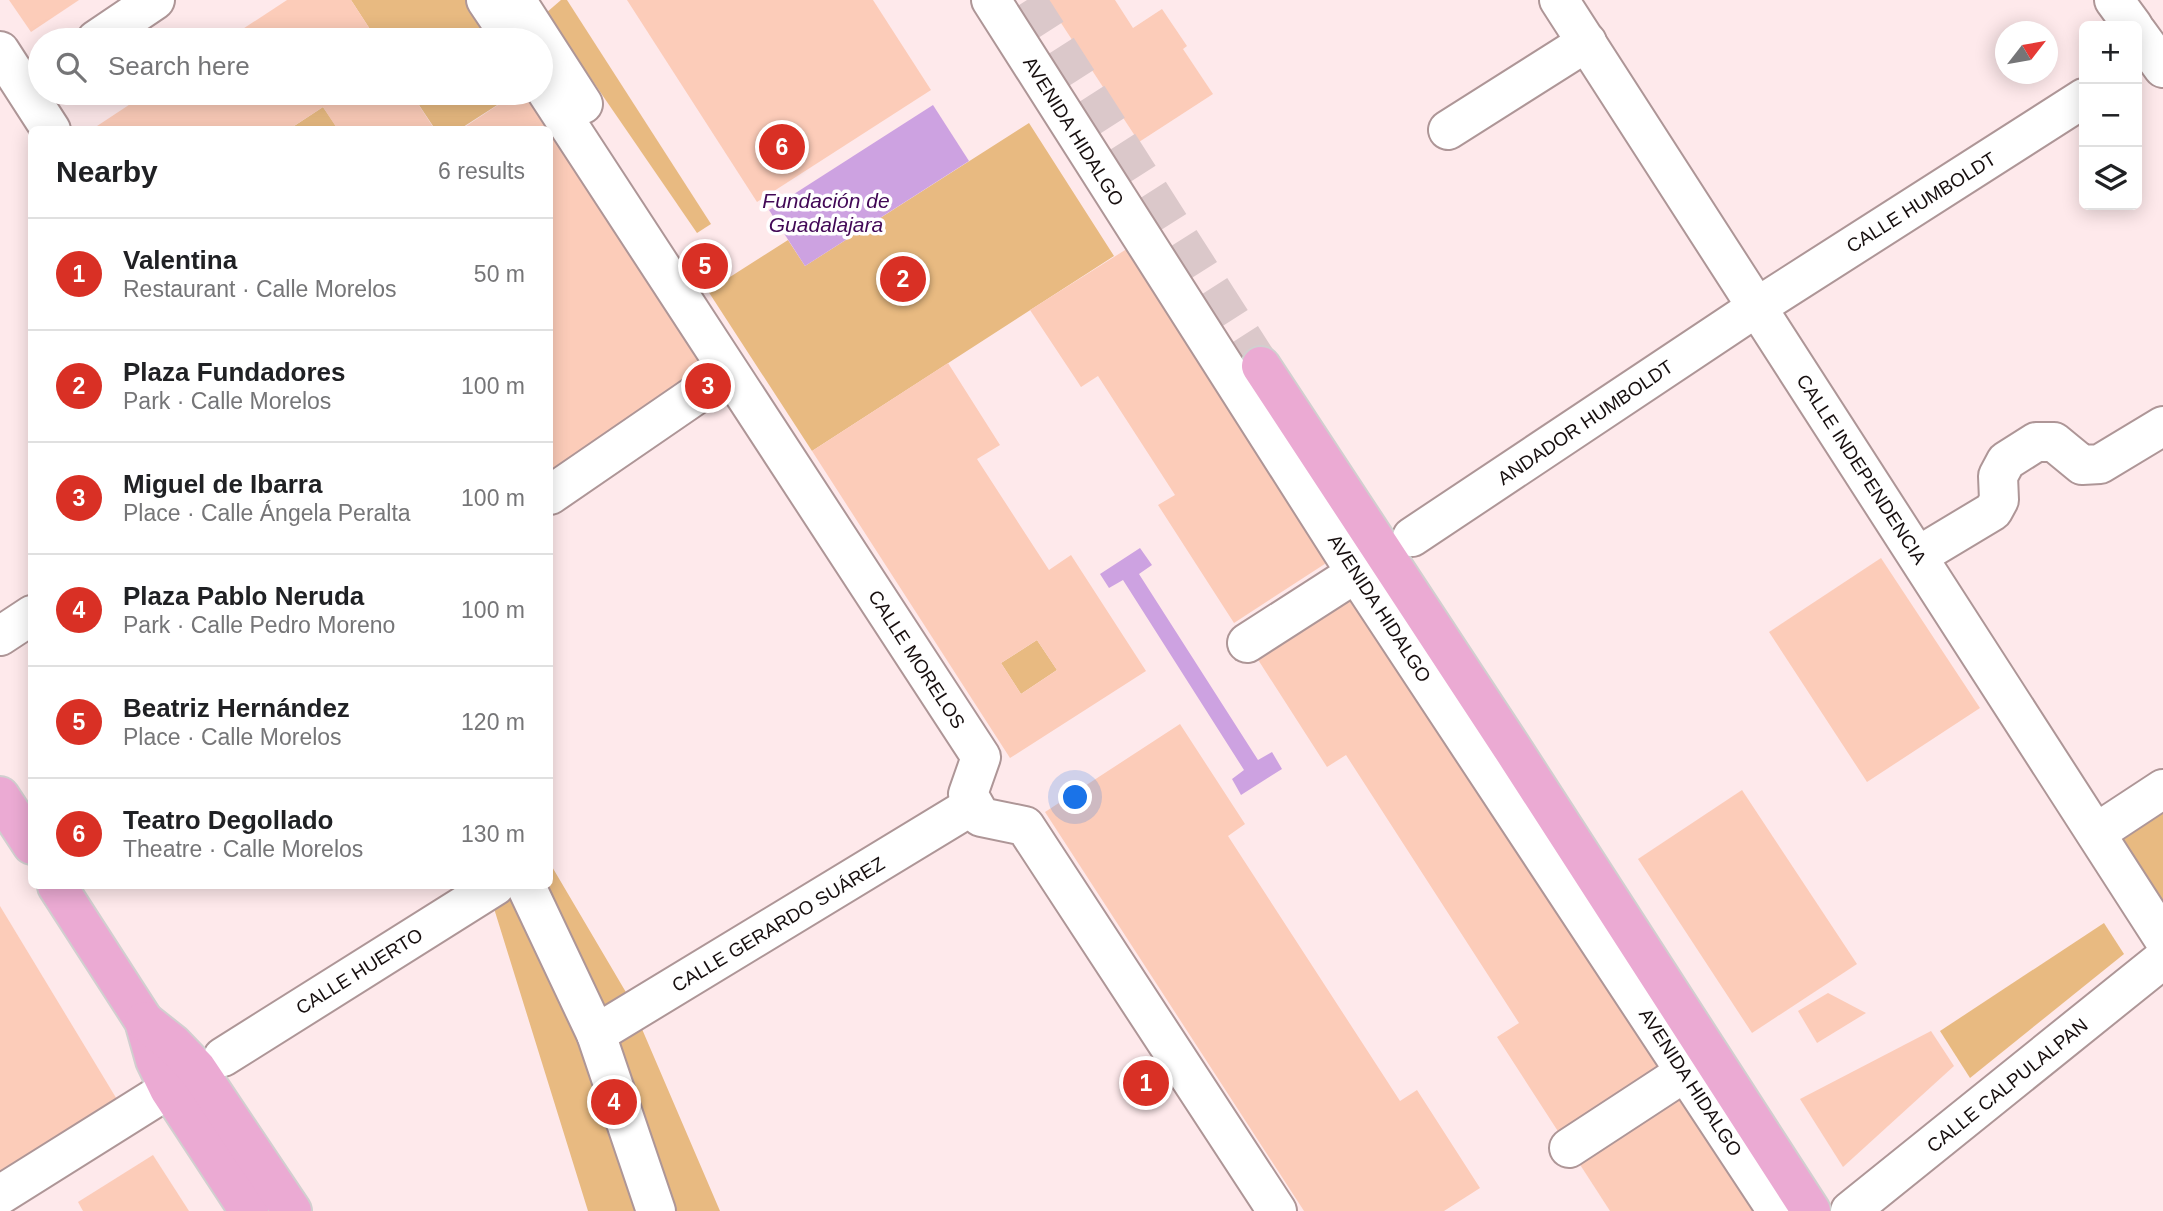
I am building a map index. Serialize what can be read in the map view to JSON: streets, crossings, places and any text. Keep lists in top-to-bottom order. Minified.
{"streets":{"main road":["AVENIDA HIDALGO"],"street":["CALLE HUMBOLDT","ANDADOR HUMBOLDT","CALLE INDEPENDENCIA","CALLE MORELOS","CALLE GERARDO SUÁREZ","CALLE HUERTO","CALLE CALPULALPAN"]},"crossings":[["CALLE HUMBOLDT","ANDADOR HUMBOLDT"],["CALLE HUMBOLDT","CALLE INDEPENDENCIA"],["ANDADOR HUMBOLDT","CALLE INDEPENDENCIA"]],"water":["Fundación de Guadalajara"],"north":"top right","page":{"map_buttons":["+","−"],"search":"Search here","pins":["6","5","2","3","1","4"],"heading":["Nearby","6 results"],"list":[{"mark":"1","name":"Valentina","note":"Restaurant · Calle Morelos","value":"50 m"},{"mark":"2","name":"Plaza Fundadores","note":"Park · Calle Morelos","value":"100 m"},{"mark":"3","name":"Miguel de Ibarra","note":"Place · Calle Ángela Peralta","value":"100 m"},{"mark":"4","name":"Plaza Pablo Neruda","note":"Park · Calle Pedro Moreno","value":"100 m"},{"mark":"5","name":"Beatriz Hernández","note":"Place · Calle Morelos","value":"120 m"},{"mark":"6","name":"Teatro Degollado","note":"Theatre · Calle Morelos","value":"130 m"}]}}
